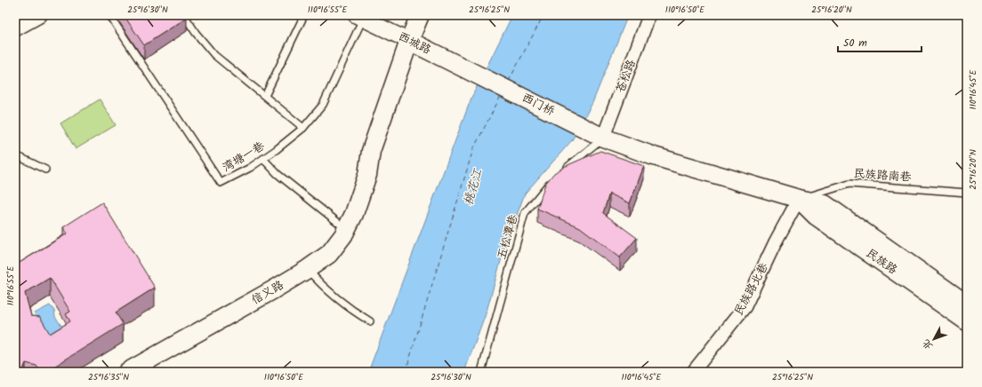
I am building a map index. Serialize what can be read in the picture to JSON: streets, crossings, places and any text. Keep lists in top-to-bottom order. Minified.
{"streets":{"main road":["西城路","西门桥","民族路","信义路"],"street":["苍松路","民族路北巷"],"lane":["湾塘一巷","民族路南巷","五松潭巷"]},"crossings":[["西城路","西门桥"],["西城路","湾塘一巷"],["西城路","信义路"],["苍松路","西门桥"],["苍松路","民族路"],["西门桥","民族路"],["民族路南巷","民族路"],["民族路南巷","民族路北巷"],["民族路","民族路北巷"]],"water":["桃花江"],"scale_bar":"50 m","north":"bottom left","coordinates":["25°16'30\"N","110°16'55\"E","25°16'25\"N","110°16'50\"E","25°16'20\"N","110°16'45\"E","25°16'35\"N"]}
